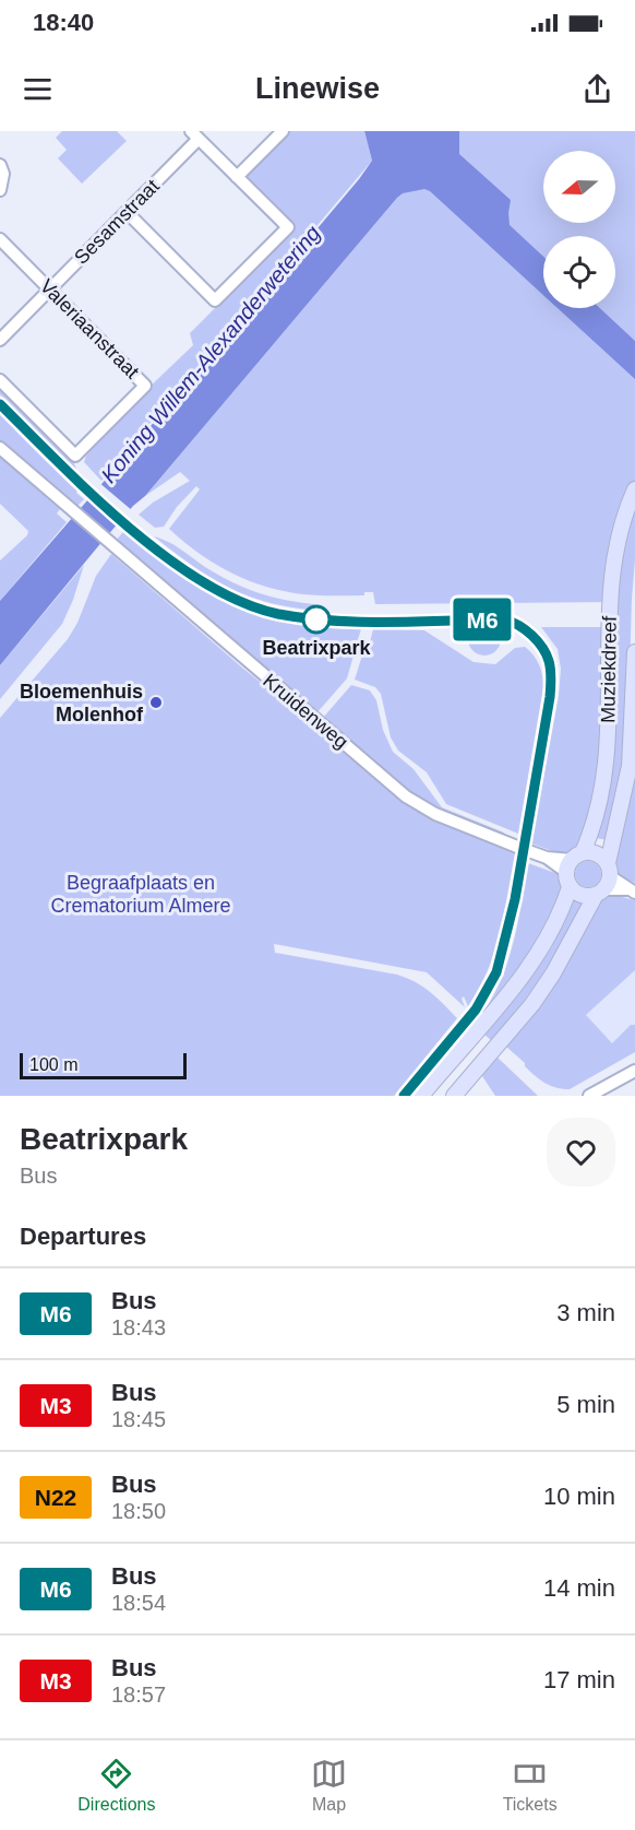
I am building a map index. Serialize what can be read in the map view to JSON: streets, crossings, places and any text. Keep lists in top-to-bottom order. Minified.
{"streets":{"main road":["Muziekdreef"],"street":["Sesamstraat","Valeriaanstraat","Kruidenweg"]},"crossings":[["Sesamstraat","Valeriaanstraat"],["Muziekdreef","Kruidenweg"]],"water":["Koning Willem-Alexanderwetering"],"parks":["Begraafplaats en Crematorium Almere"],"places":["Beatrixpark","Bloemenhuis Molenhof"],"lines":["bus line M6"],"scale_bar":"100 m","north":"left","page":{"status":"18:40","header":"Linewise","on_map":"M6","scale":"100 m","heading":[["Beatrixpark","Bus"],"Departures"],"list":[{"mark":"M6","name":"Bus","note":"18:43","value":"3 min"},{"mark":"M3","name":"Bus","note":"18:45","value":"5 min"},{"mark":"N22","name":"Bus","note":"18:50","value":"10 min"},{"mark":"M6","name":"Bus","note":"18:54","value":"14 min"},{"mark":"M3","name":"Bus","note":"18:57","value":"17 min"}],"tabs":["Directions","Map","Tickets"]}}
